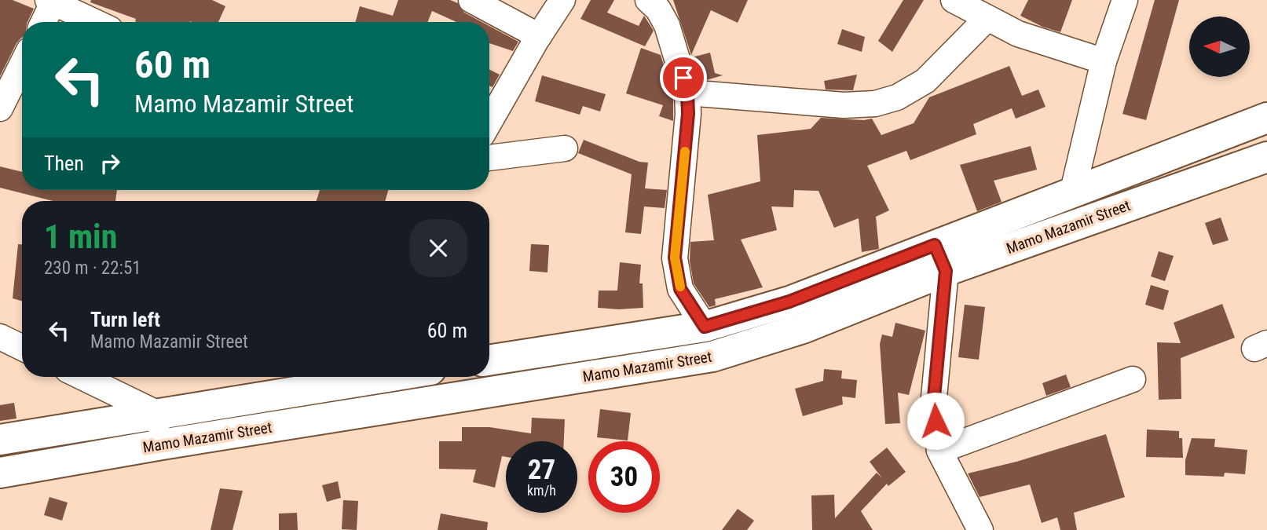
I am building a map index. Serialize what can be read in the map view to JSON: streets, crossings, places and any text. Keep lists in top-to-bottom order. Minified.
{"streets":{"main road":["Mamo Mazamir Street"]},"north":"left","page":{"turn":["60 m","Mamo Mazamir Street"],"then":"Then","heading":["1 min","230 m · 22:51"],"list":[{"name":"Turn left","note":"Mamo Mazamir Street","value":"60 m"}],"speed":"27 km/h","limit":"30"}}
